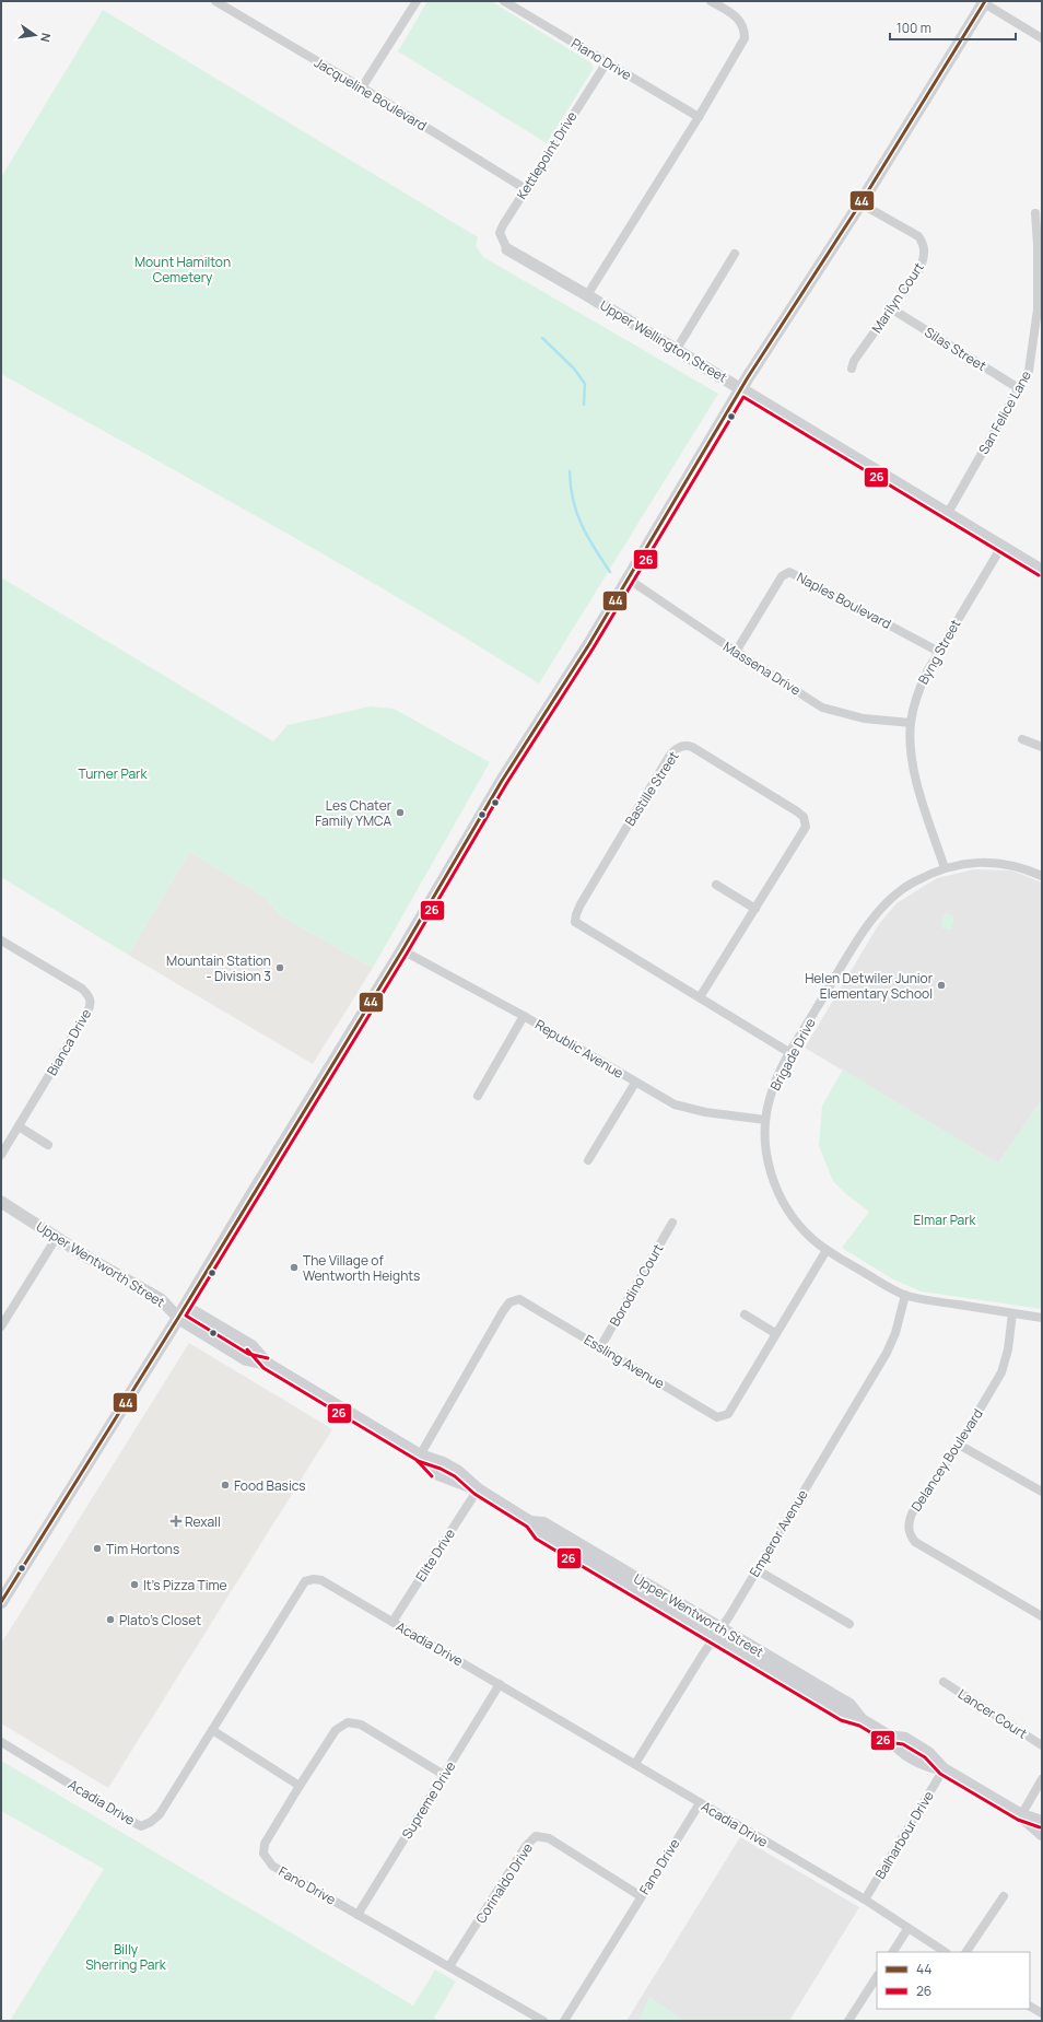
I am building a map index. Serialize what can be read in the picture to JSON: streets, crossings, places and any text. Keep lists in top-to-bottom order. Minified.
{"streets":{"main road":["Upper Wellington Street","Upper Wentworth Street"],"street":["Piano Drive","Jacqueline Boulevard","Kettlepoint Drive","Marilyn Court","Silas Street","San Felice Lane","Naples Boulevard","Byng Street","Massena Drive","Bastille Street","Bianca Drive","Republic Avenue","Brigade Drive","Borodino Court","Essling Avenue","Delancey Boulevard","Emperor Avenue","Elite Drive","Acadia Drive","Lancer Court","Supreme Drive","Balharbour Drive","Fano Drive","Corinaldo Drive"]},"crossings":[["Piano Drive","Kettlepoint Drive"],["Jacqueline Boulevard","Kettlepoint Drive"],["Kettlepoint Drive","Upper Wellington Street"],["Marilyn Court","Silas Street"],["Upper Wellington Street","San Felice Lane"],["Upper Wellington Street","Byng Street"],["Silas Street","San Felice Lane"],["Naples Boulevard","Byng Street"],["Naples Boulevard","Massena Drive"],["Byng Street","Massena Drive"],["Byng Street","Brigade Drive"],["Bastille Street","Brigade Drive"],["Republic Avenue","Brigade Drive"],["Brigade Drive","Essling Avenue"],["Brigade Drive","Delancey Boulevard"],["Brigade Drive","Emperor Avenue"],["Upper Wentworth Street","Essling Avenue"],["Upper Wentworth Street","Emperor Avenue"],["Upper Wentworth Street","Elite Drive"],["Upper Wentworth Street","Balharbour Drive"],["Borodino Court","Essling Avenue"],["Emperor Avenue","Acadia Drive"],["Elite Drive","Acadia Drive"],["Acadia Drive","Supreme Drive"],["Acadia Drive","Balharbour Drive"],["Acadia Drive","Fano Drive"],["Supreme Drive","Fano Drive"],["Fano Drive","Corinaldo Drive"]],"parks":["Mount Hamilton Cemetery","Turner Park","Elmar Park","Billy Sherring Park"],"places":{"other":["Les Chater Family YMCA","Mountain Station - Division 3","Helen Detwiler Junior Elementary School","The Village of Wentworth Heights","Food Basics","Tim Hortons","It's Pizza Time","Plato's Closet"],"health":["Rexall"]},"lines":["transit line 44","transit line 26"],"legend":["44","26"],"scale_bar":"100 m","north":"right"}
